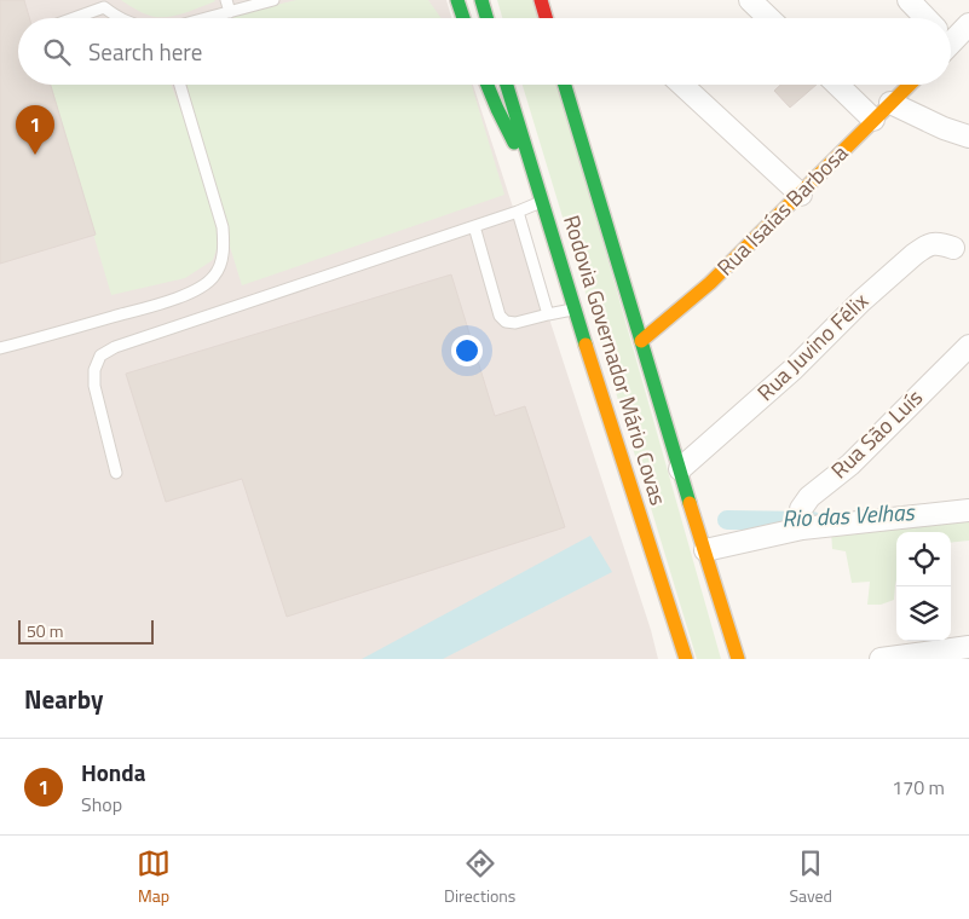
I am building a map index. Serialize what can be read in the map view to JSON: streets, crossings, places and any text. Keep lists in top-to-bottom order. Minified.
{"streets":{"main road":["Rua Isaías Barbosa","Rodovia Governador Mário Covas"],"street":["Rua Juvino Félix","Rua São Luís"]},"crossings":[["Rua Isaías Barbosa","Rodovia Governador Mário Covas"],["Rua Juvino Félix","Rodovia Governador Mário Covas"]],"water":["Rio das Velhas"],"scale_bar":"50 m","page":{"search":"Search here","pins":"1","scale":"50 m","heading":"Nearby","list":[{"mark":"1","name":"Honda","note":"Shop","value":"170 m"}],"nav":["Map","Directions","Saved"]}}
